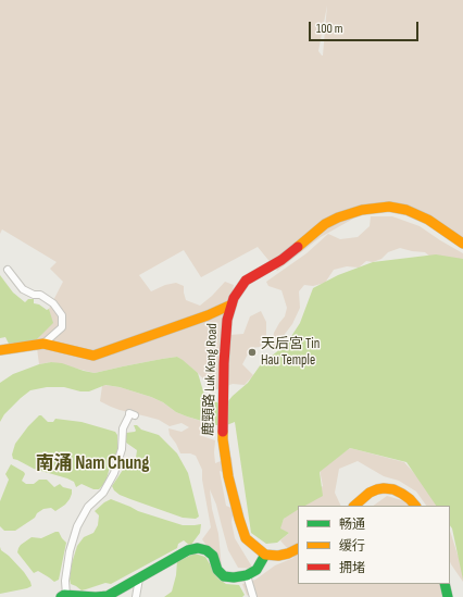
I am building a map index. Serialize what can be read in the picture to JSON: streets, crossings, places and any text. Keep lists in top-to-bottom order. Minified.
{"streets":{"street":["鹿頸路 Luk Keng Road"]},"districts":["南涌 Nam Chung"],"places":["天后宮 Tin Hau Temple"],"legend":["畅通","缓行","拥堵"],"scale_bar":"100 m"}
